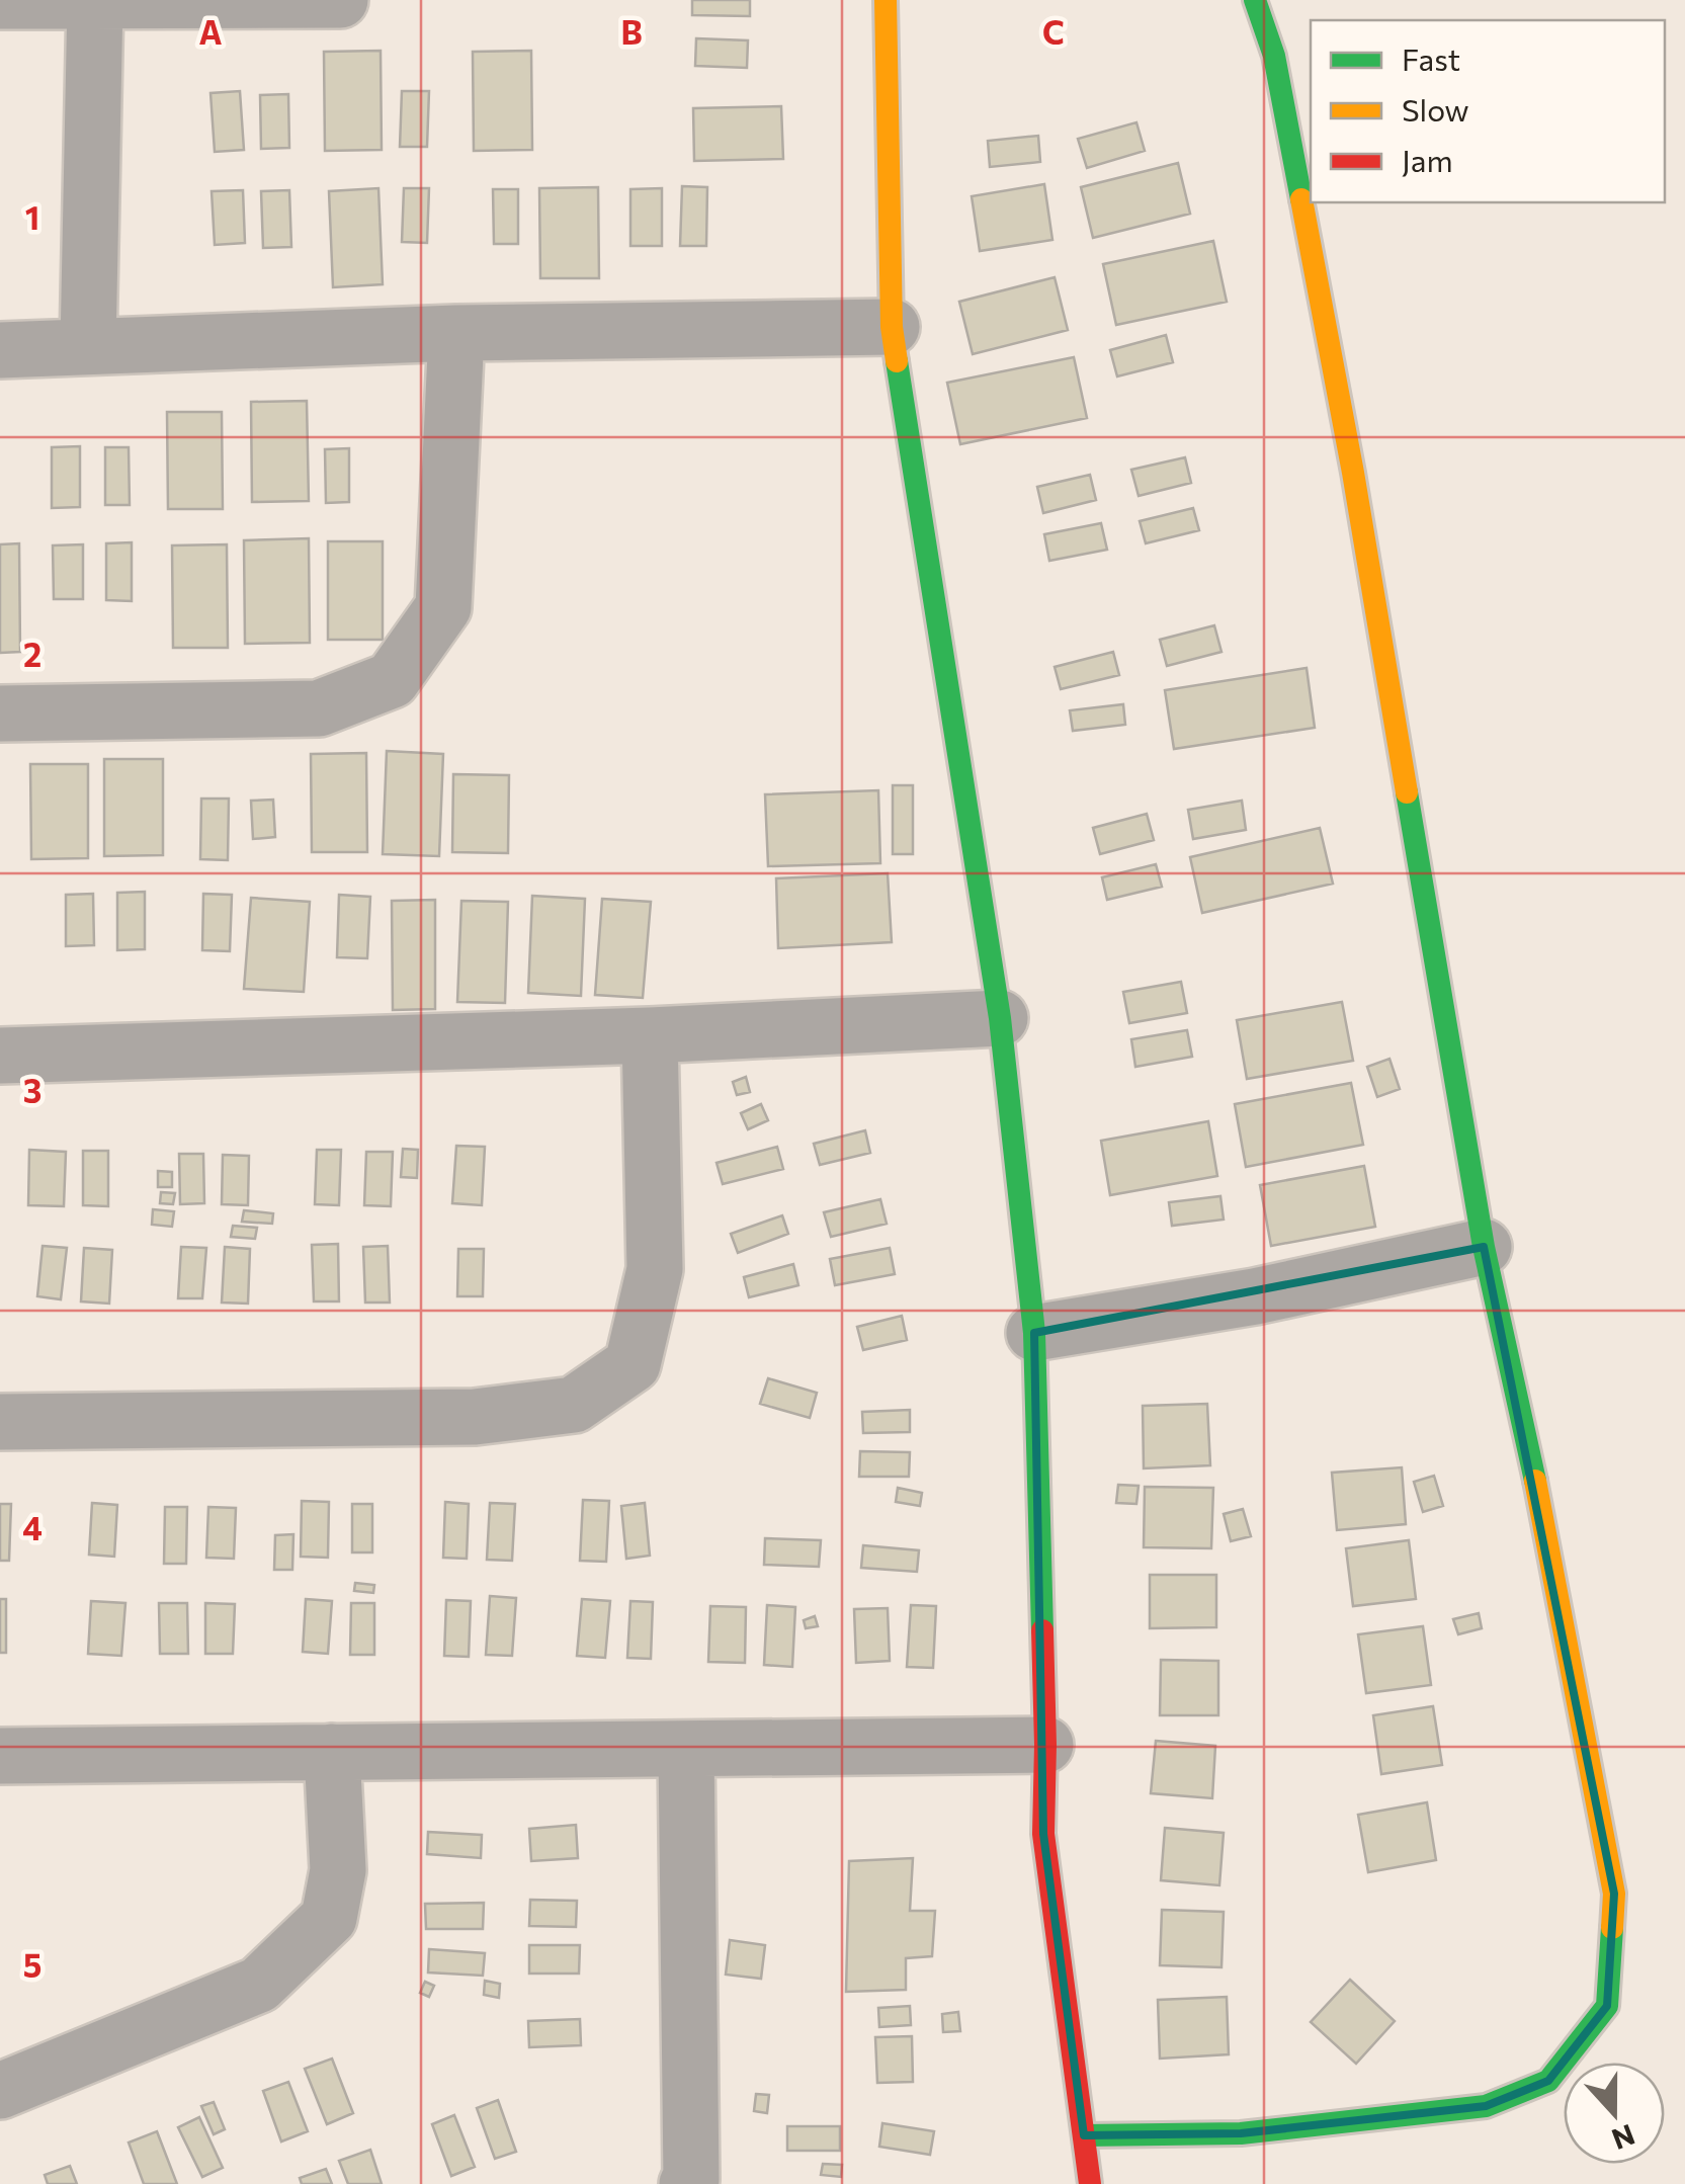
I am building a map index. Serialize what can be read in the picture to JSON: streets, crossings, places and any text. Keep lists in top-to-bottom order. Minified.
{"legend":["Fast","Slow","Jam"],"north":"bottom","grid":{"columns":["A","B","C"],"rows":["1","2","3","4","5"]}}
